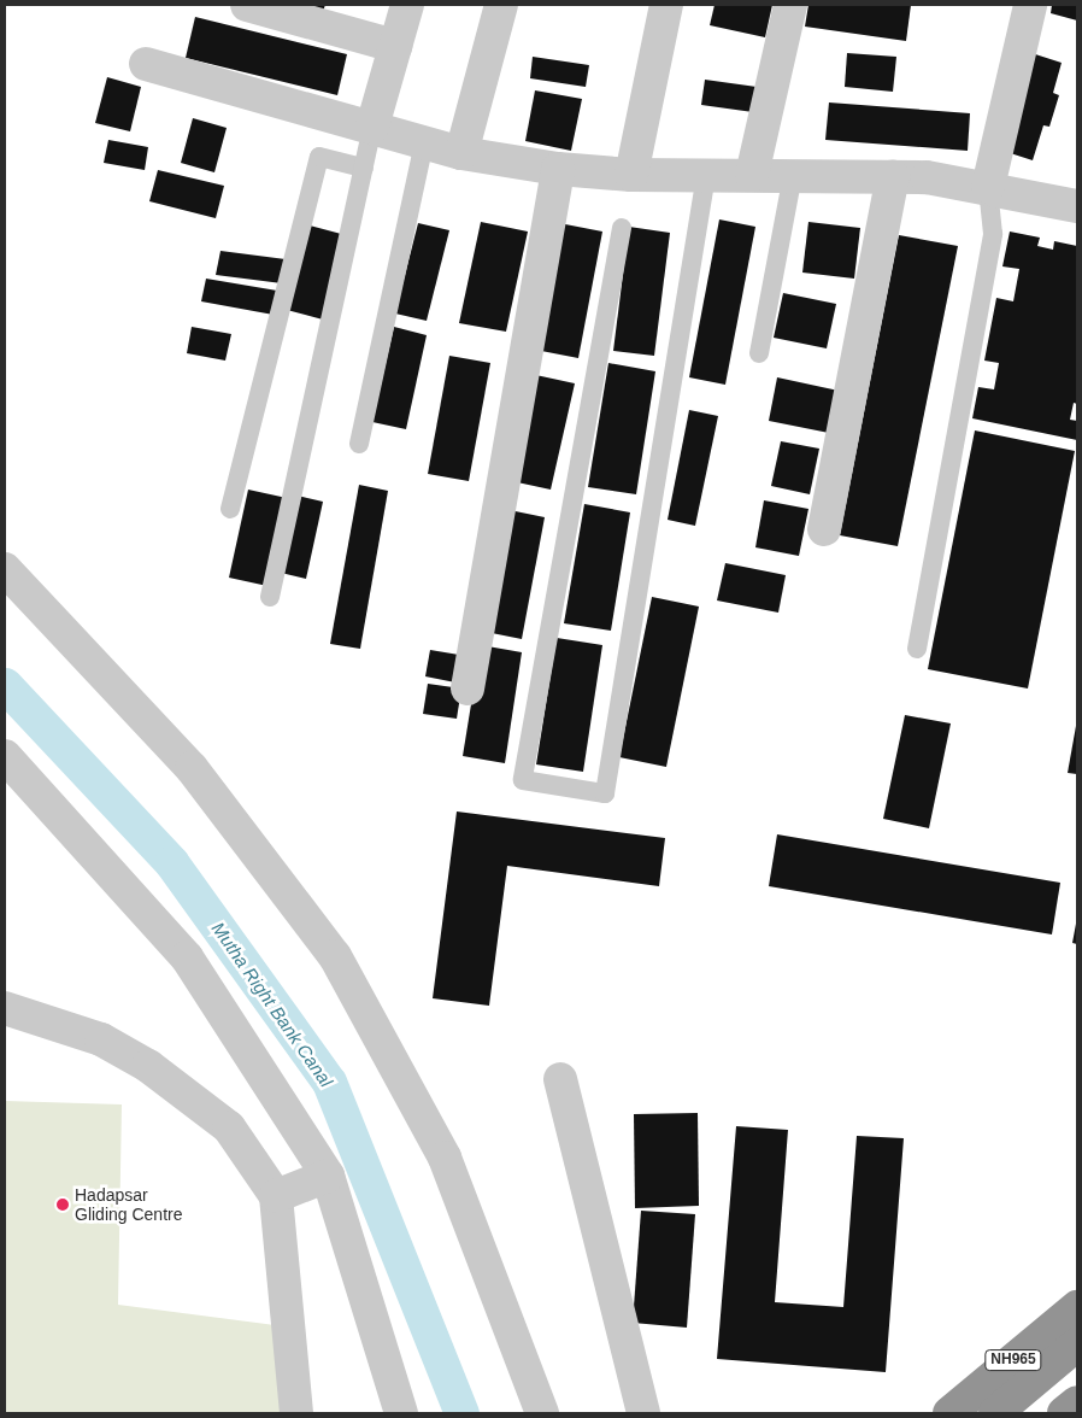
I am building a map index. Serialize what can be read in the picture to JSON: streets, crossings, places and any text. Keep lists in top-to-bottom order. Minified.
{"streets":{"highway":["NH965"]},"water":["Mutha Right Bank Canal"],"places":["Hadapsar Gliding Centre"]}
